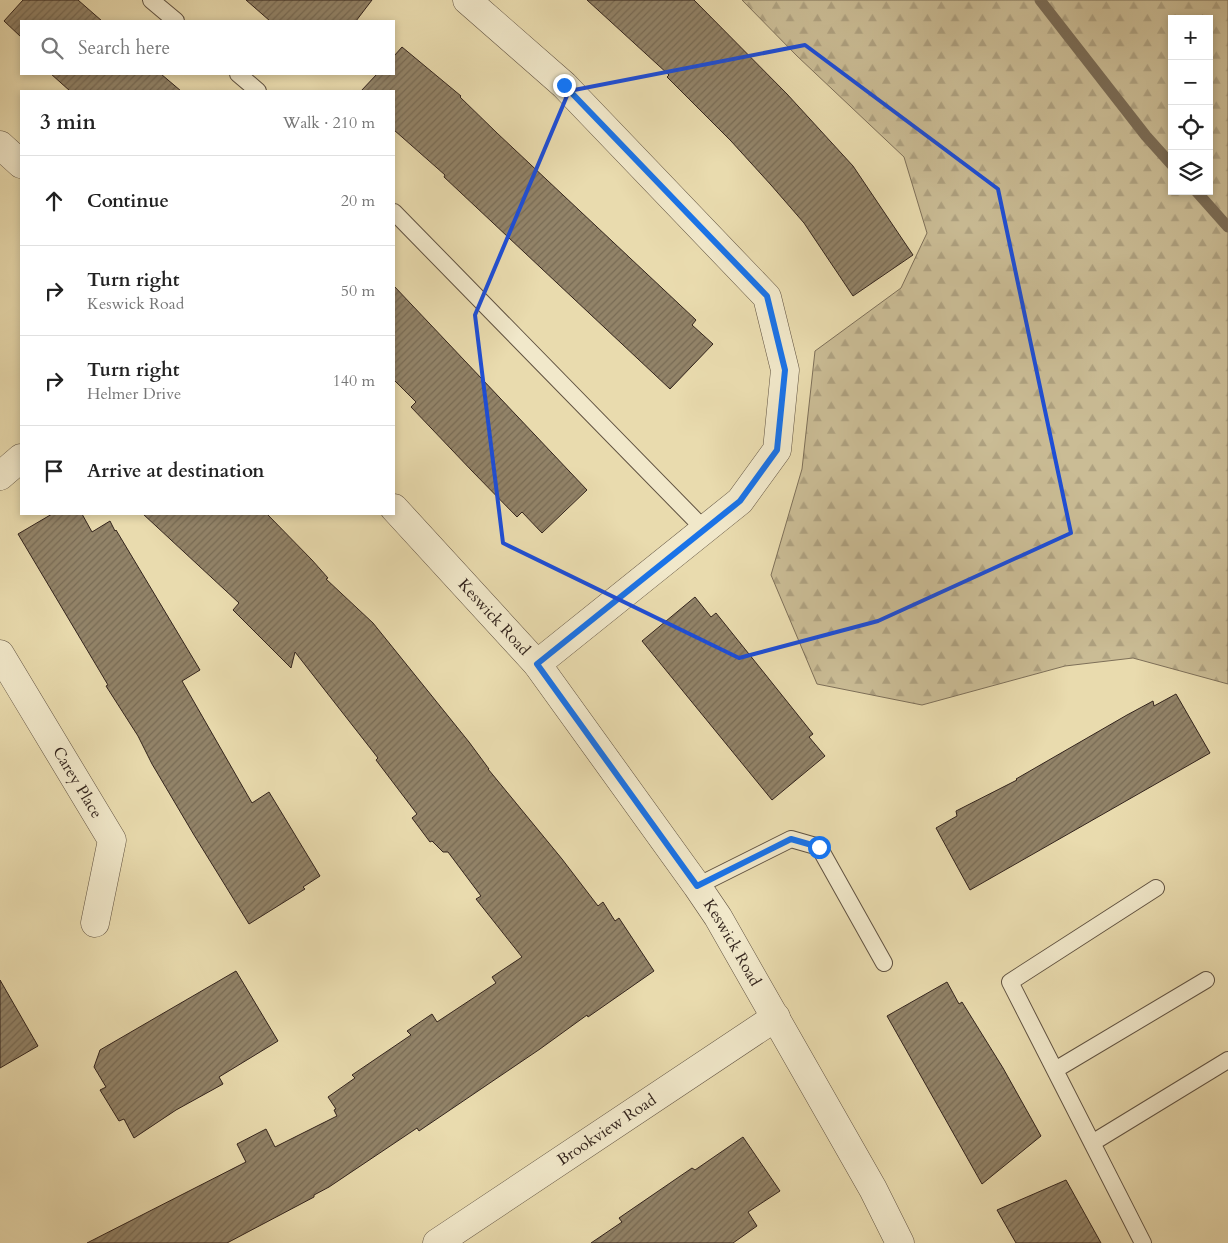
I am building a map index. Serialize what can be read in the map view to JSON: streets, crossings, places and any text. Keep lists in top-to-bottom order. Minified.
{"streets":{"street":["Keswick Road","Carey Place","Brookview Road"]},"crossings":[["Keswick Road","Brookview Road"]],"page":{"map_buttons":["+","−"],"search":"Search here","heading":["3 min","Walk · 210 m"],"list":[["Continue","20 m"],["Turn right","Keswick Road","50 m"],["Turn right","Helmer Drive","140 m"],"Arrive at destination"]}}
